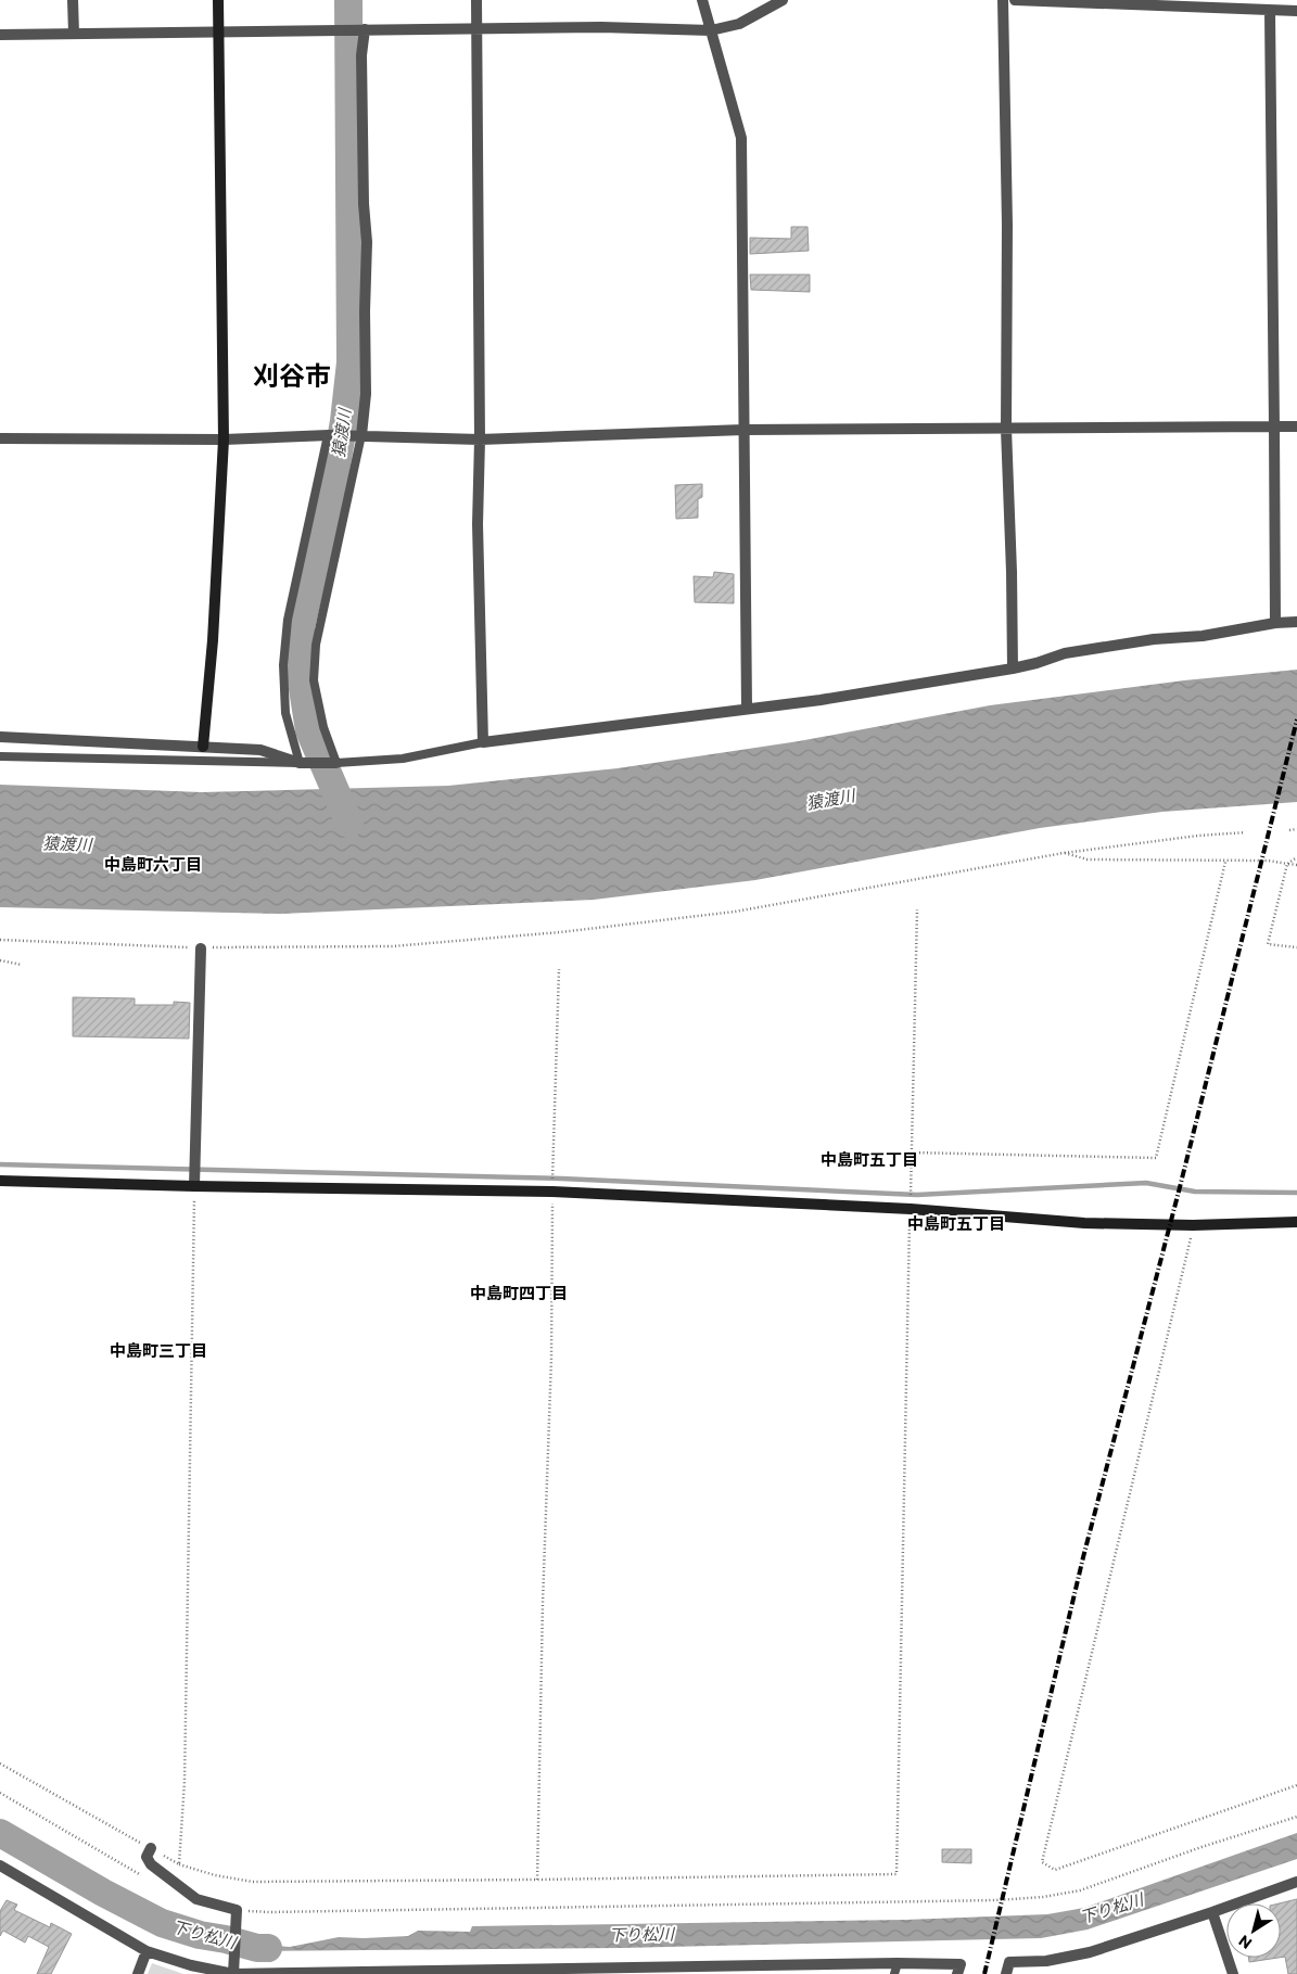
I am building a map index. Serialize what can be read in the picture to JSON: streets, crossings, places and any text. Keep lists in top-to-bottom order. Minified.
{"districts":["刈谷市","中島町六丁目","中島町五丁目","中島町五丁目","中島町四丁目","中島町三丁目"],"water":["猿渡川","下り松川"],"north":"bottom left"}
